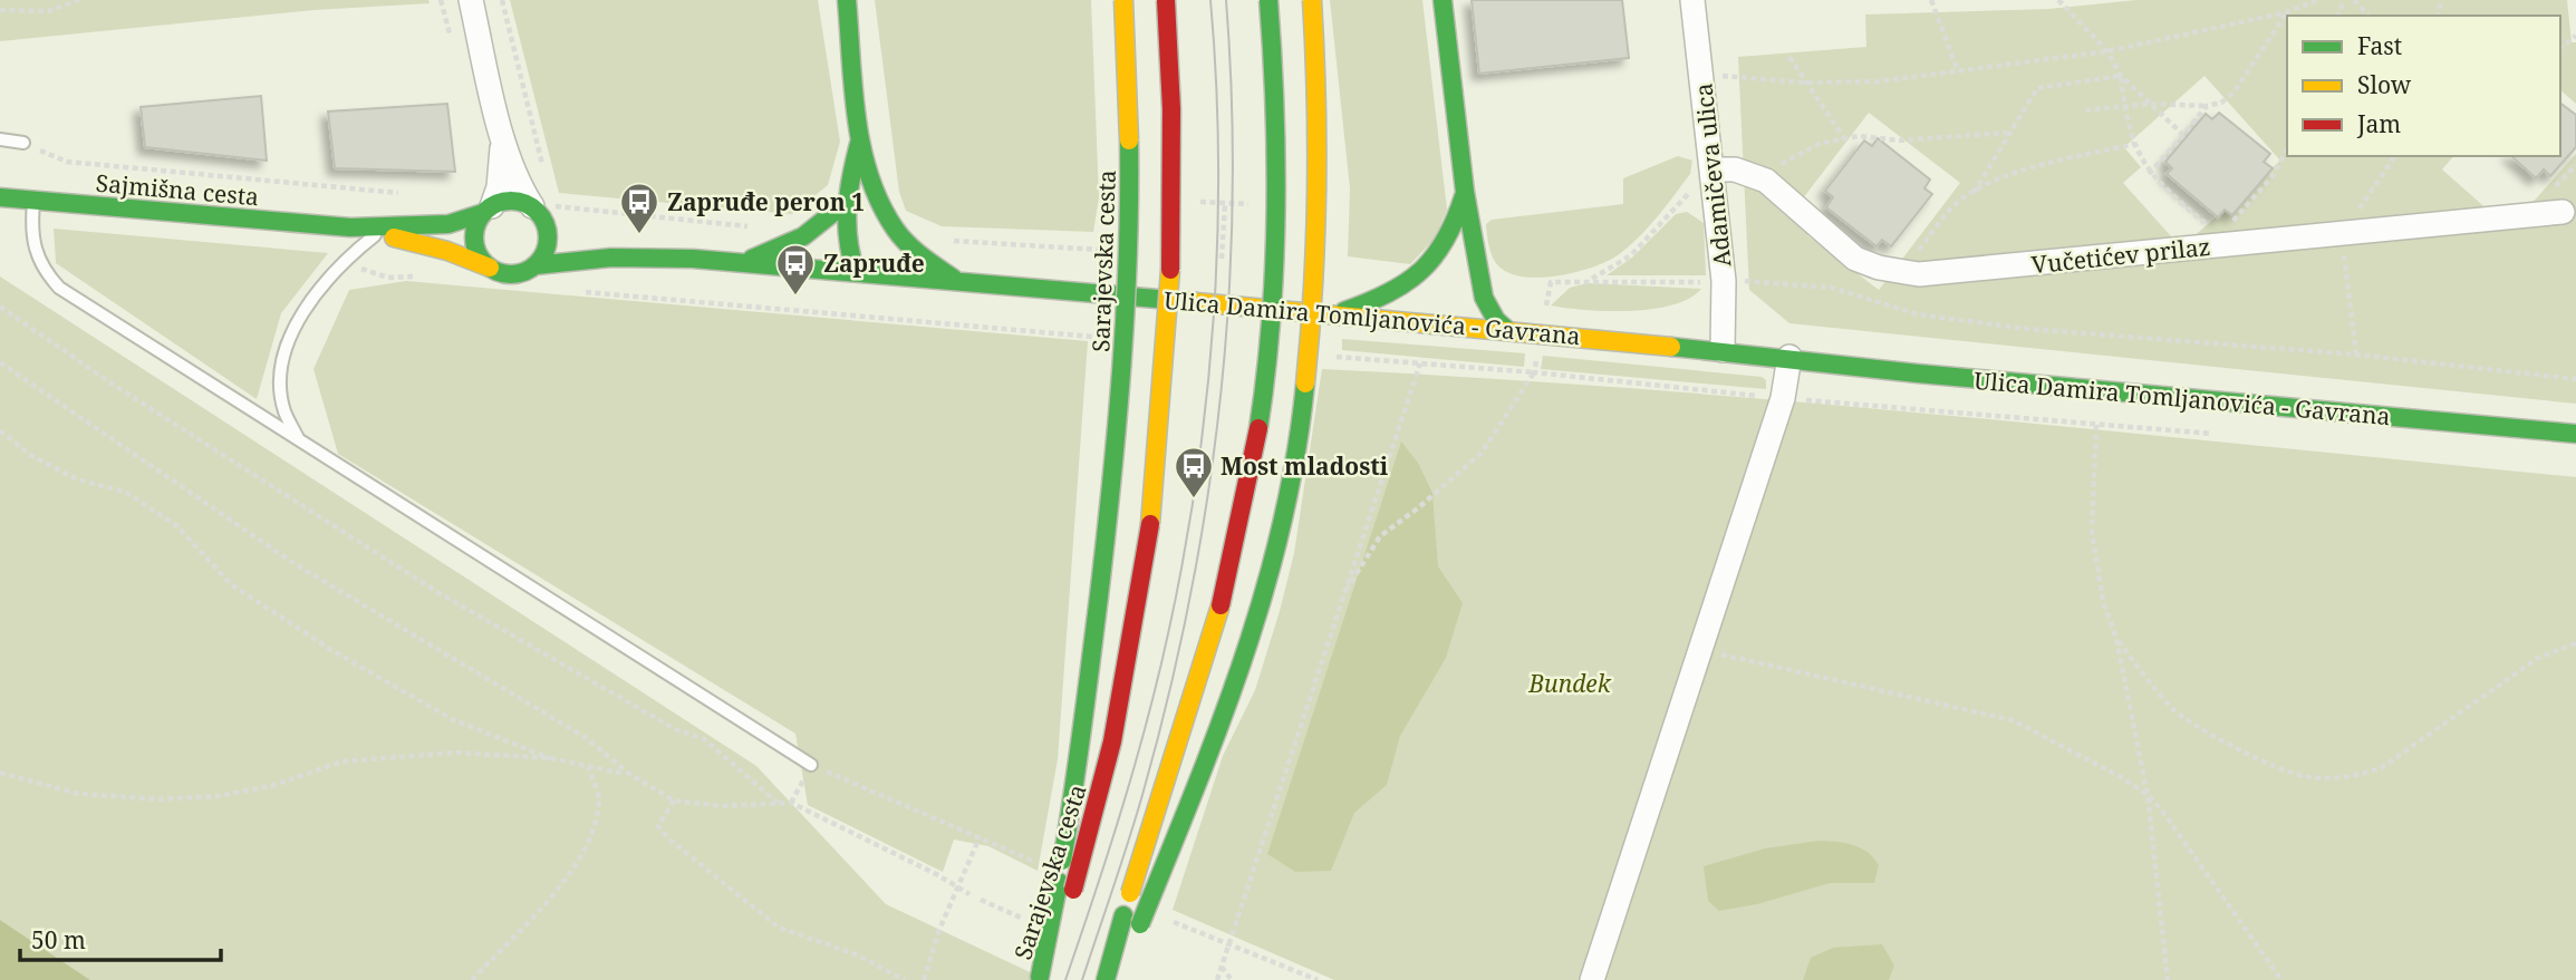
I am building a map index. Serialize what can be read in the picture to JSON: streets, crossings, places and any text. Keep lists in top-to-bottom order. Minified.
{"streets":{"main road":["Sajmišna cesta","Sarajevska cesta","Ulica Damira Tomljanovića - Gavrana"],"street":["Adamičeva ulica","Vučetićev prilaz"]},"crossings":[["Adamičeva ulica","Vučetićev prilaz"],["Adamičeva ulica","Ulica Damira Tomljanovića - Gavrana"]],"parks":["Bundek"],"places":{"bus stop":["Zapruđe peron 1","Zapruđe","Most mladosti"]},"legend":["Fast","Slow","Jam"],"scale_bar":"50 m"}
